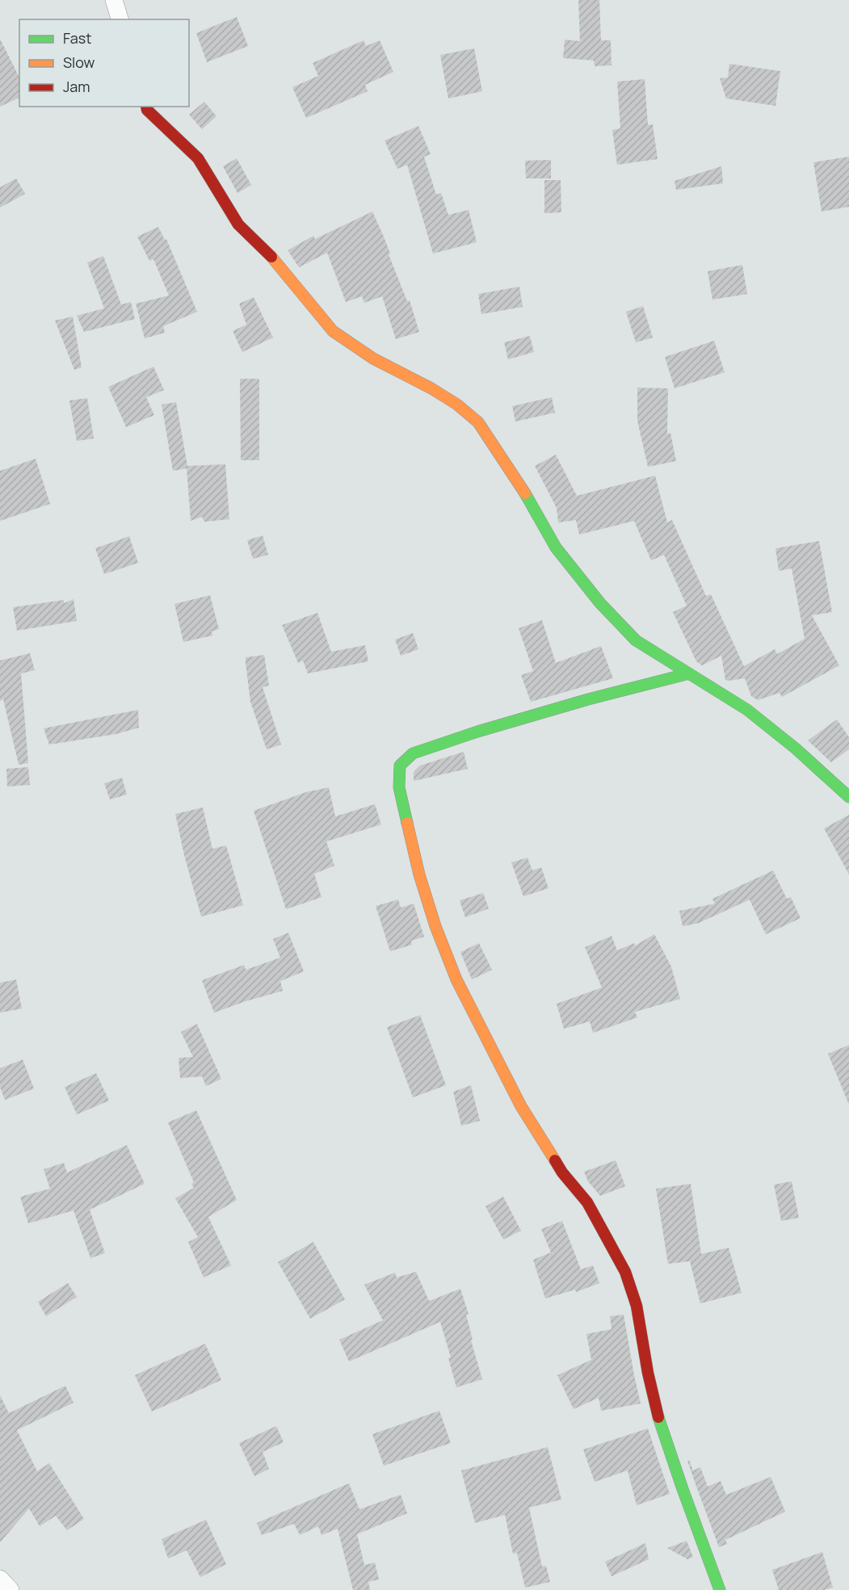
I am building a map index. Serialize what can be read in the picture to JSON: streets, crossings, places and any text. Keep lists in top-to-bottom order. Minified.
{"legend":["Fast","Slow","Jam"]}
